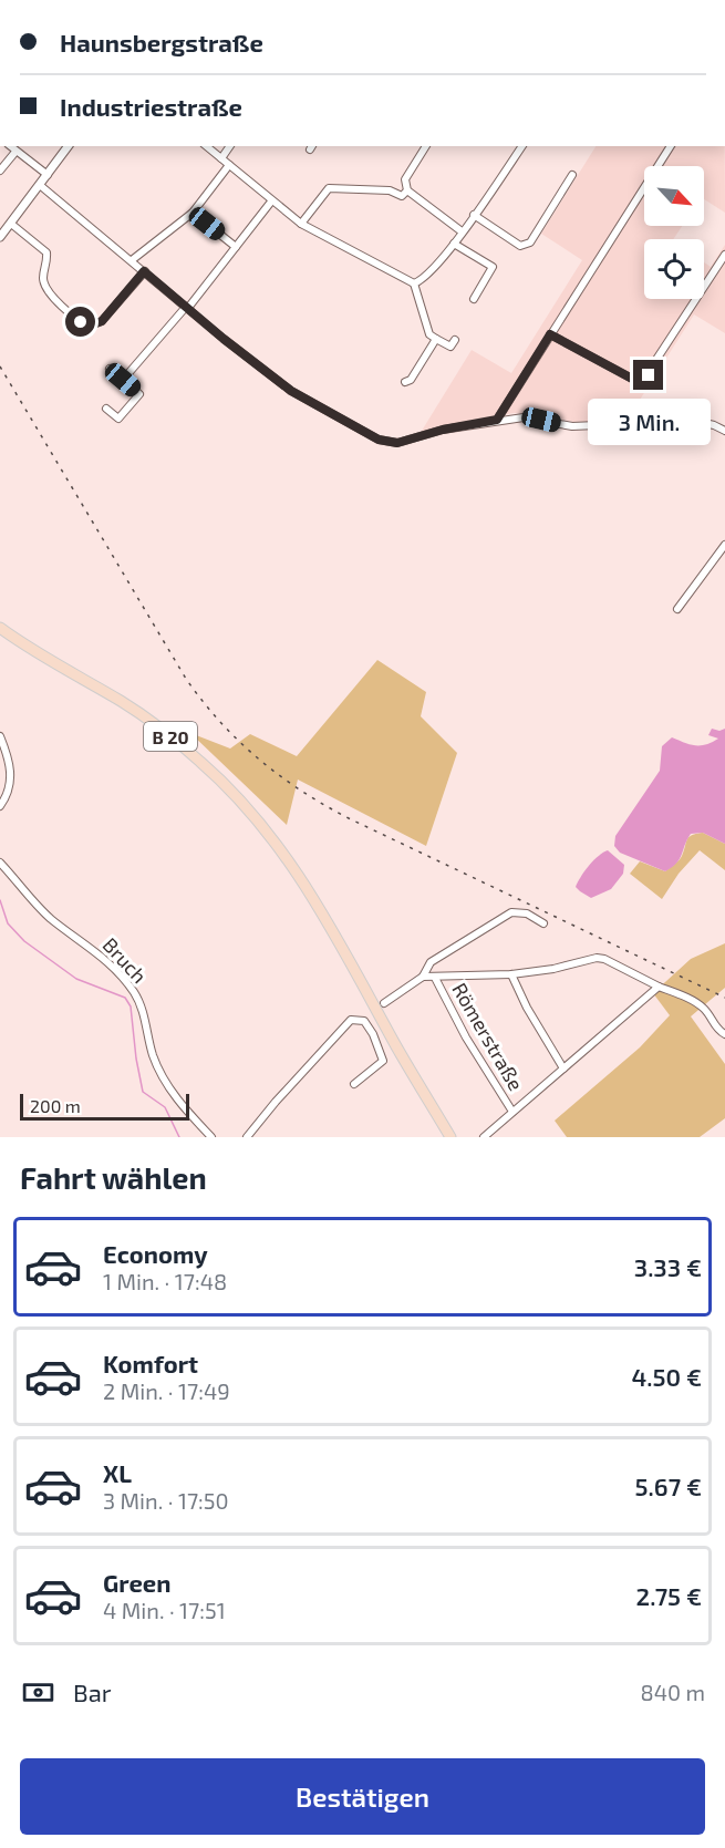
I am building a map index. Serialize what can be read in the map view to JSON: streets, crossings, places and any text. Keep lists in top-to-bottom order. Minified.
{"streets":{"main road":["B 20"],"street":["Bruch","Römerstraße"]},"scale_bar":"200 m","north":"bottom right","page":{"banner":["Haunsbergstraße","Industriestraße"],"bubble":"3 Min.","scale":"200 m","heading":"Fahrt wählen","list":[{"name":"Economy","note":"1 Min. · 17:48","value":"3.33 €"},{"name":"Komfort","note":"2 Min. · 17:49","value":"4.50 €"},{"name":"XL","note":"3 Min. · 17:50","value":"5.67 €"},{"name":"Green","note":"4 Min. · 17:51","value":"2.75 €"}],"pay":["Bar","840 m"],"buttons":"Bestätigen"}}
